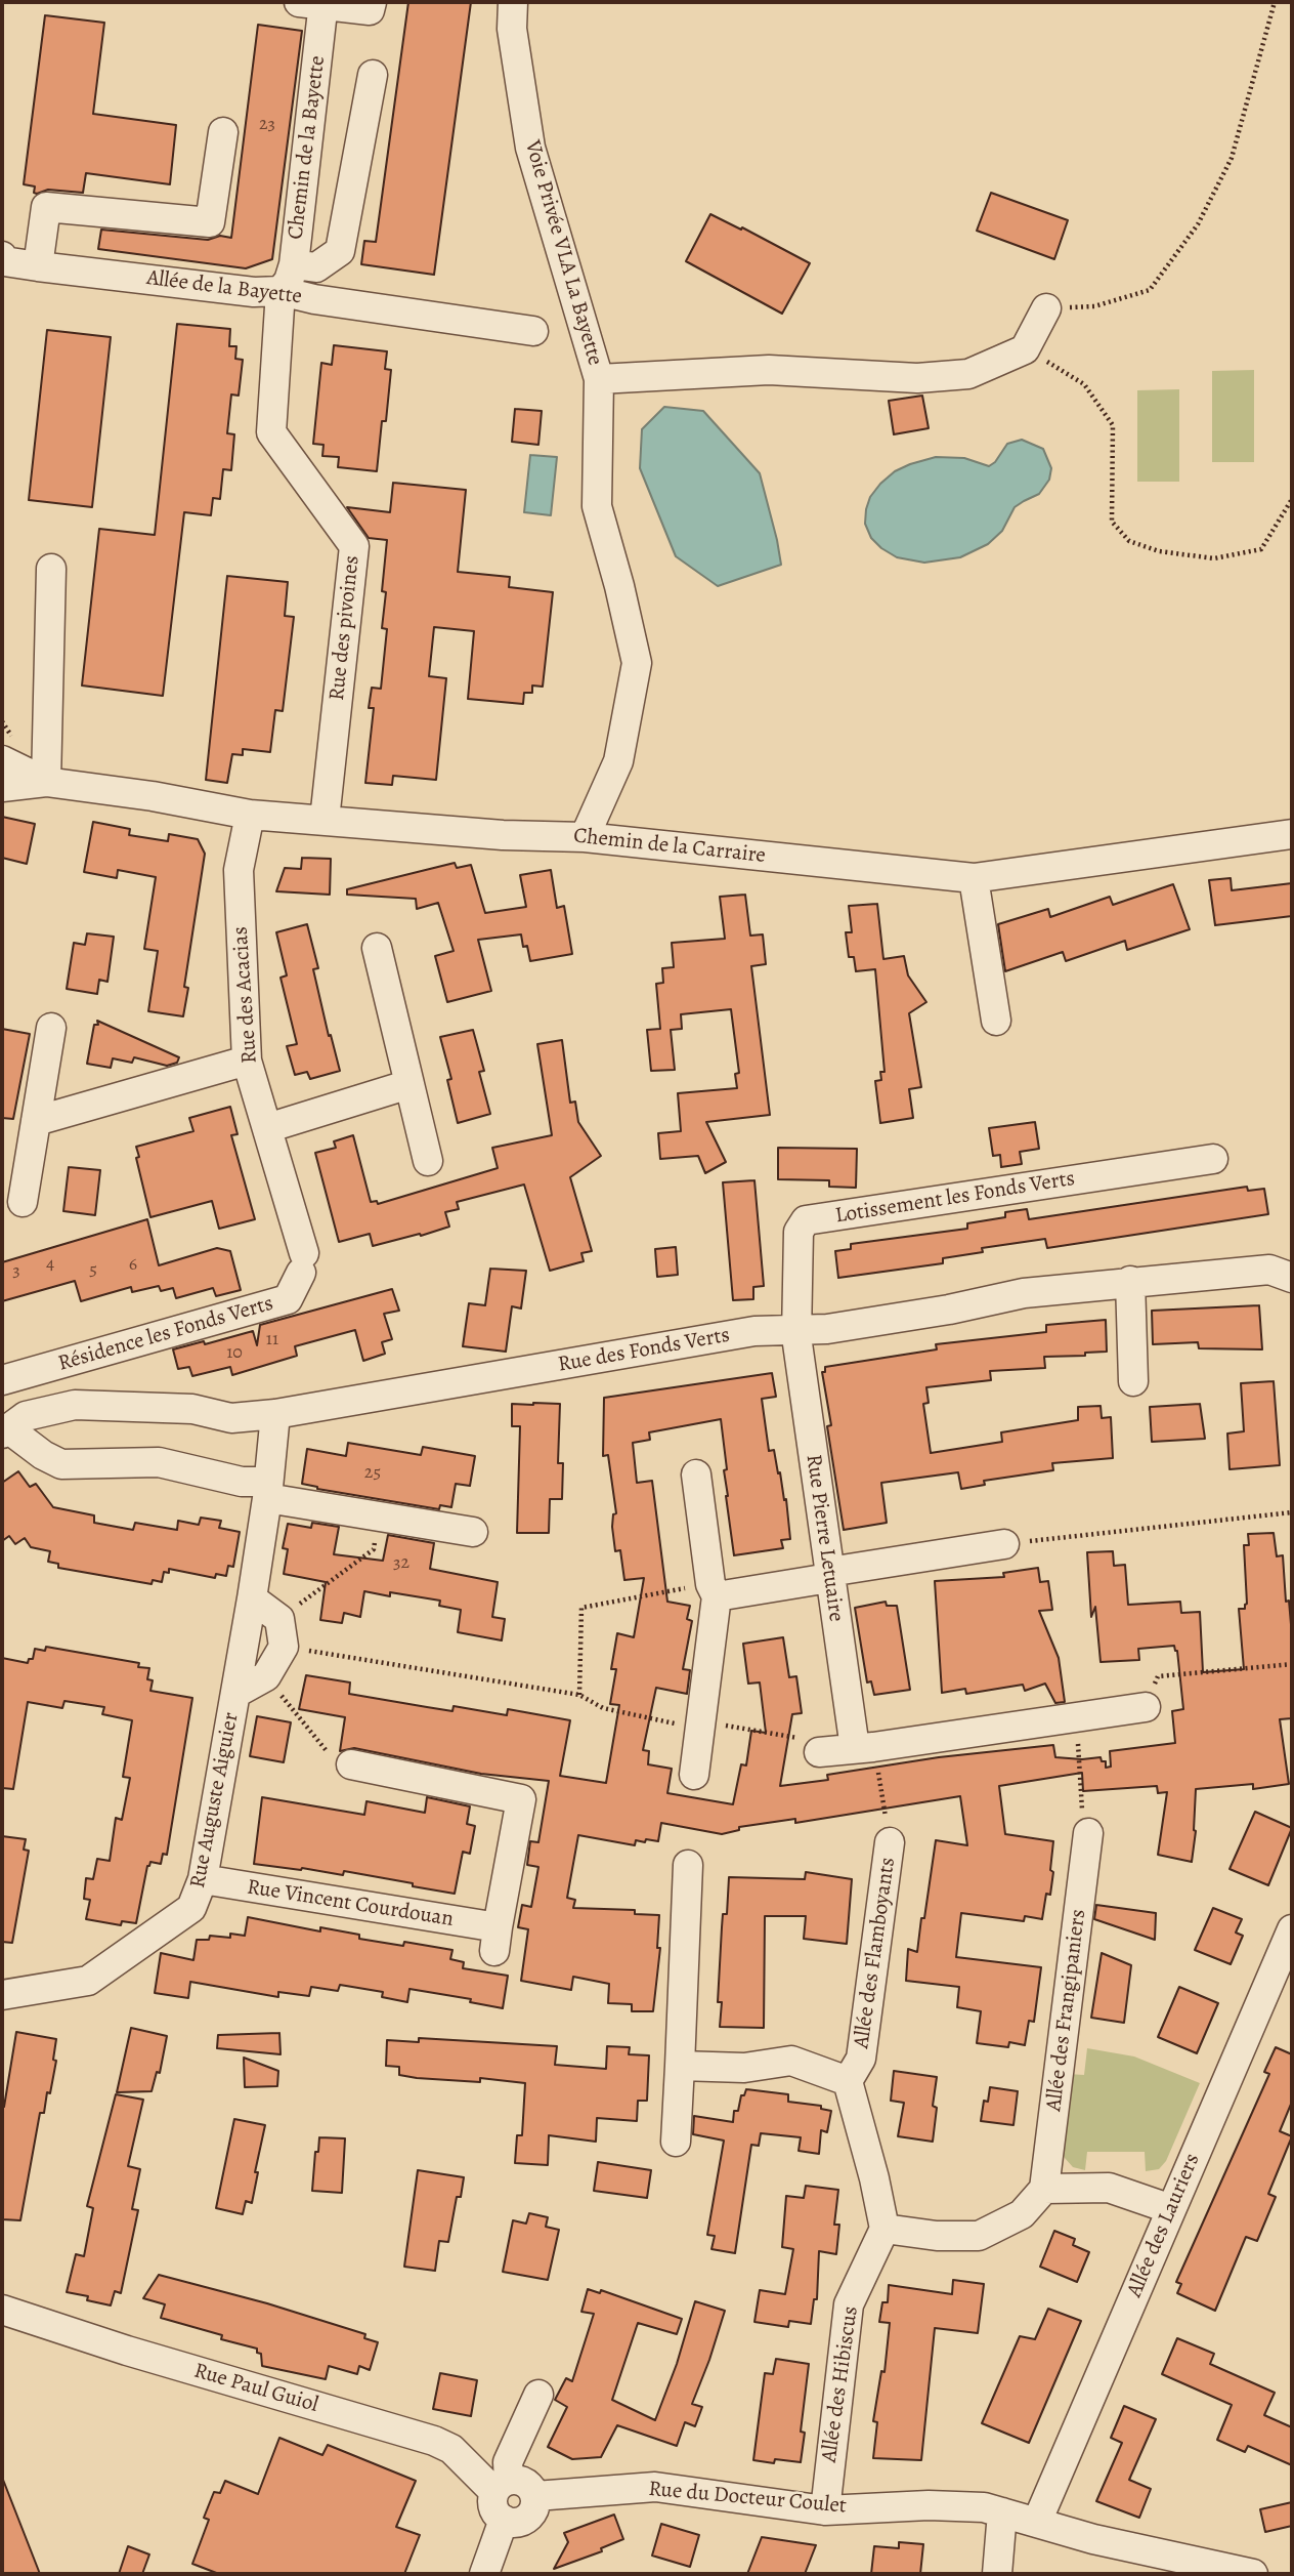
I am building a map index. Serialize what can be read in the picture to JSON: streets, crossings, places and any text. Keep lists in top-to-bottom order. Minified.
{"streets":{"street":["Chemin de la Bayette","Voie Privée VLA La Bayette","Allée de la Bayette","Rue des pivoines","Chemin de la Carraire","Rue des Acacias","Lotissement les Fonds Verts","Résidence les Fonds Verts","Rue des Fonds Verts","Rue Pierre Letuaire","Rue Auguste Aiguier","Rue Vincent Courdouan","Allée des Flamboyants","Allée des Frangipaniers","Allée des Lauriers","Allée des Hibiscus","Rue Paul Guiol","Rue du Docteur Coulet"]},"crossings":[["Chemin de la Bayette","Allée de la Bayette"],["Chemin de la Bayette","Rue des pivoines"],["Voie Privée VLA La Bayette","Chemin de la Carraire"],["Allée de la Bayette","Rue des pivoines"],["Rue des pivoines","Chemin de la Carraire"],["Chemin de la Carraire","Rue des Acacias"],["Rue des Acacias","Résidence les Fonds Verts"],["Lotissement les Fonds Verts","Rue des Fonds Verts"],["Lotissement les Fonds Verts","Rue Pierre Letuaire"],["Résidence les Fonds Verts","Rue des Fonds Verts"],["Rue des Fonds Verts","Rue Pierre Letuaire"],["Rue des Fonds Verts","Rue Auguste Aiguier"],["Rue Auguste Aiguier","Rue Vincent Courdouan"],["Allée des Lauriers","Rue du Docteur Coulet"],["Allée des Hibiscus","Rue du Docteur Coulet"],["Rue Paul Guiol","Rue du Docteur Coulet"]],"house_numbers":["23","4","6","5","3","11","10","25","32"]}
